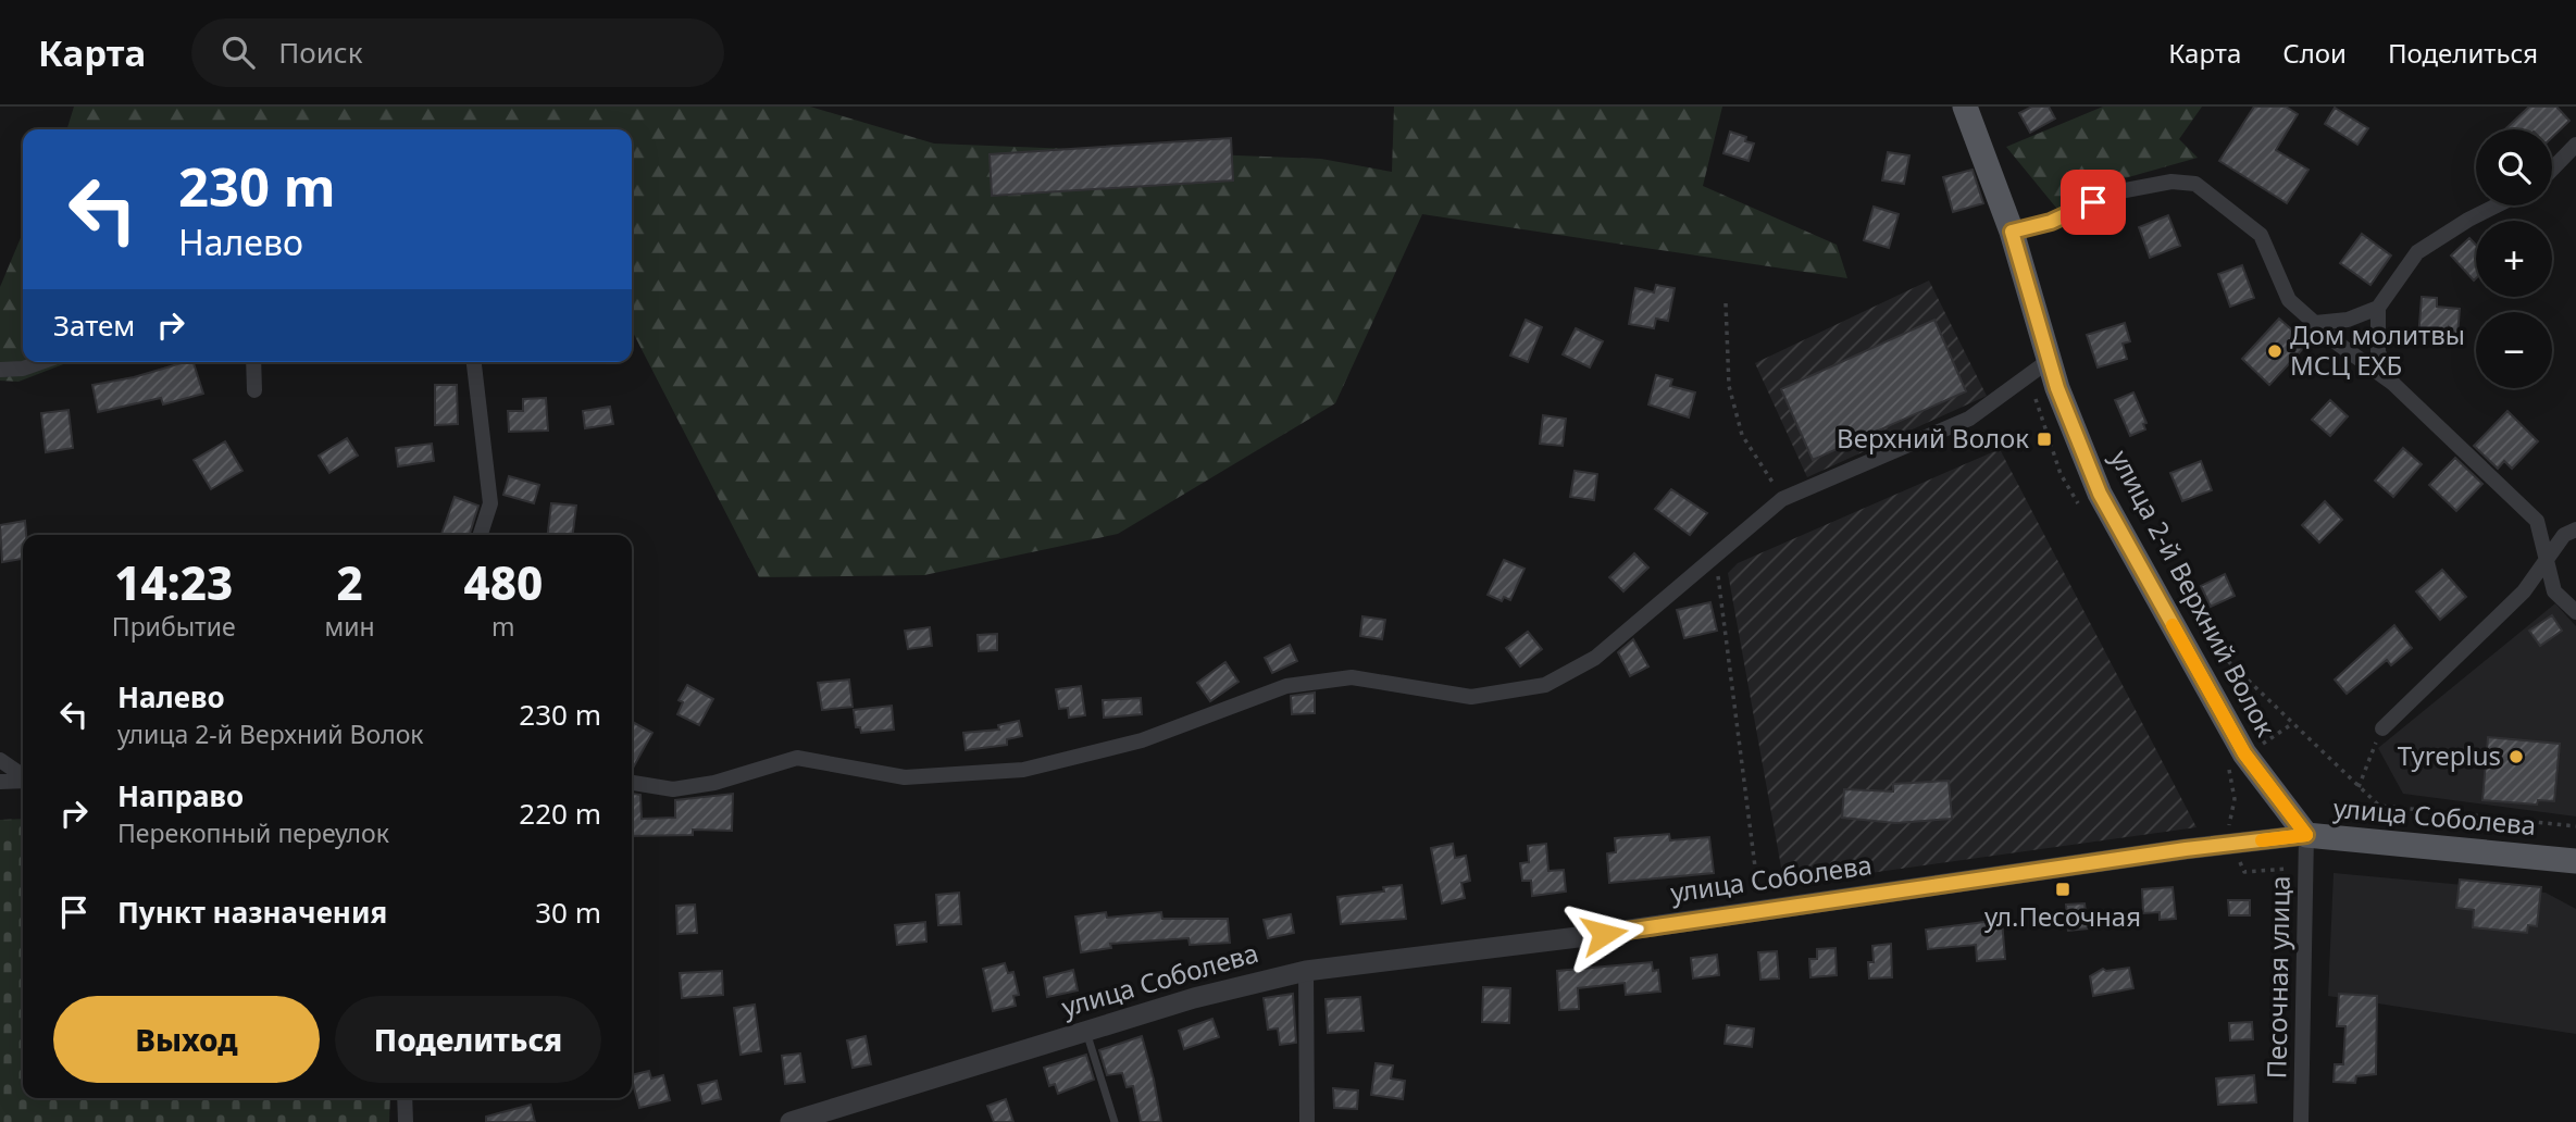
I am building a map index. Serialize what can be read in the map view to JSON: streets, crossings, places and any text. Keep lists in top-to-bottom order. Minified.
{"streets":{"main road":["улица 2-й Верхний Волок","улица Соболева"],"street":["Песочная улица"]},"crossings":[["улица 2-й Верхний Волок","улица Соболева"],["улица 2-й Верхний Волок","Песочная улица"],["улица Соболева","Песочная улица"]],"places":{"other":["Дом молитвы МСЦ ЕХБ","Tyreplus"],"transit":["Верхний Волок","ул.Песочная"]},"page":{"header":"Карта","search":"Поиск","nav":["Карта","Слои","Поделиться"],"map_buttons":["+","−"],"turn":["230 m","Налево"],"then":"Затем","eta":["14:23","Прибытие","2","мин","480","m"],"list":[{"name":"Налево","note":"улица 2-й Верхний Волок","value":"230 m"},{"name":"Направо","note":"Перекопный переулок","value":"220 m"},{"name":"Пункт назначения","value":"30 m"}],"buttons":["Выход","Поделиться"]}}
